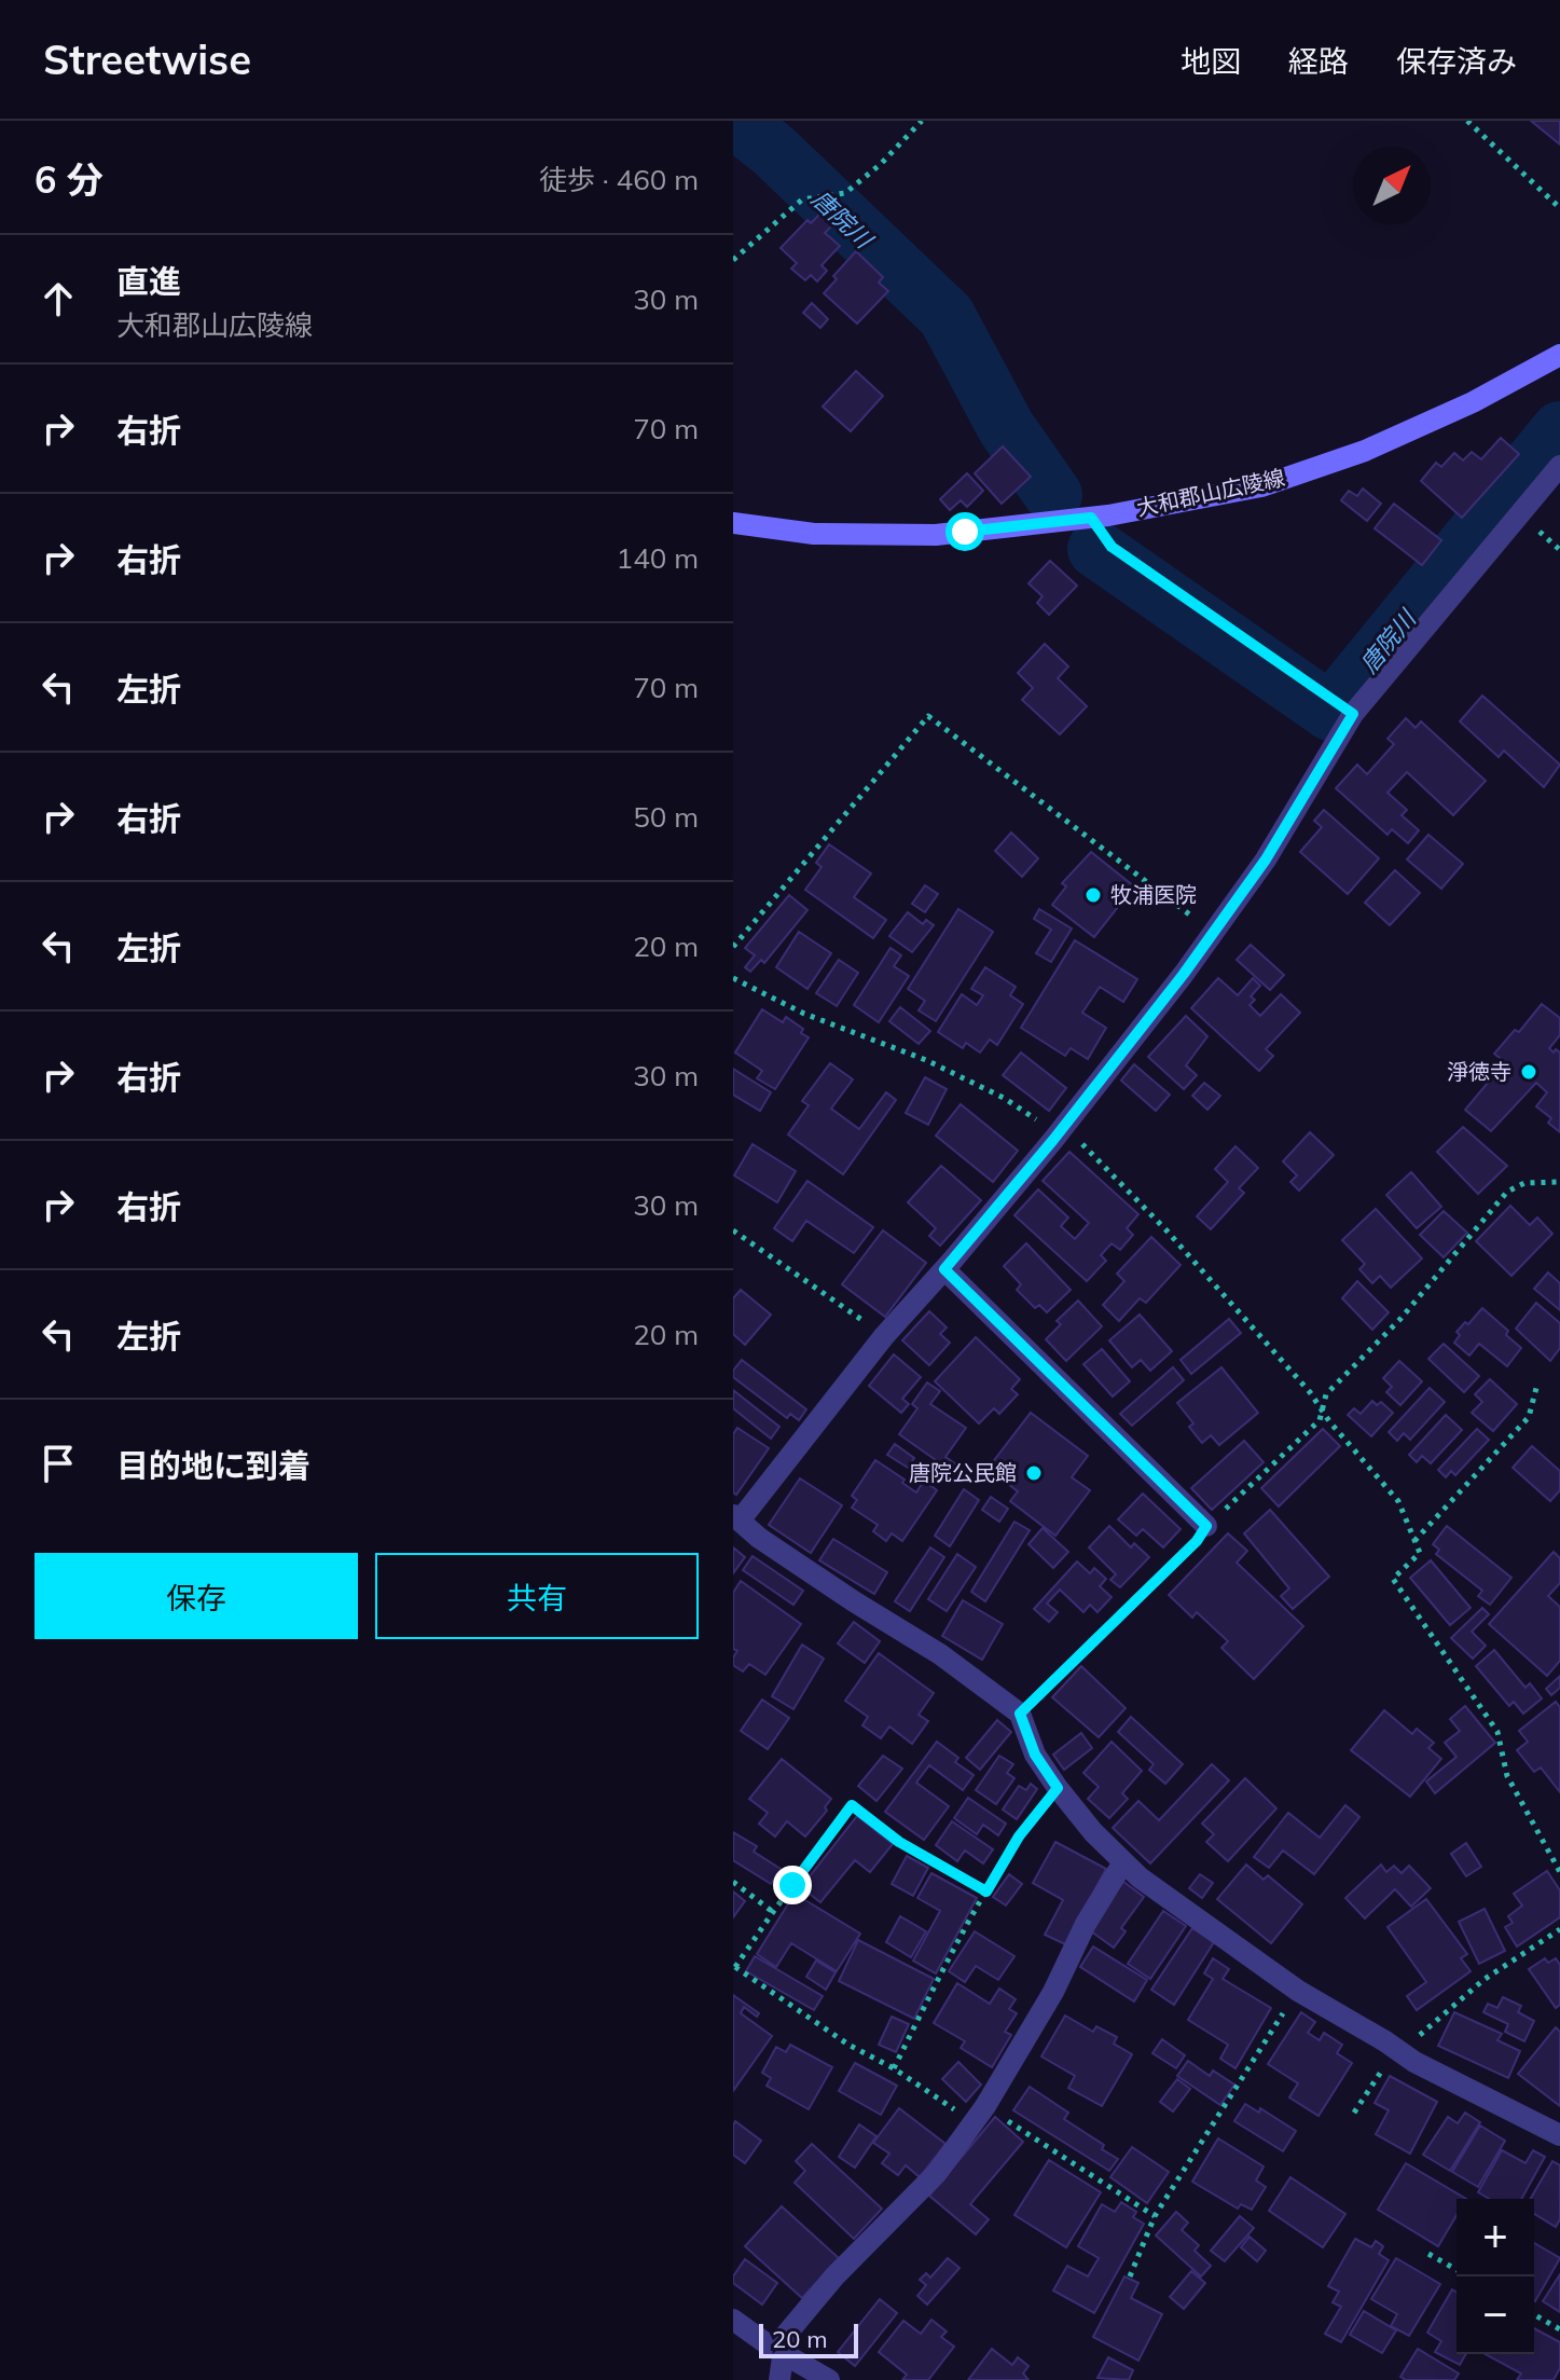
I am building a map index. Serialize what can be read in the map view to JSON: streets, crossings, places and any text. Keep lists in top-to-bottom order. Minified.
{"streets":{"main road":["大和郡山広陵線"]},"water":["唐院川"],"places":["牧浦医院","淨徳寺","唐院公民館"],"scale_bar":"20 m","north":"top right","page":{"header":"Streetwise","nav":["地図","経路","保存済み"],"heading":["6 分","徒歩 · 460 m"],"list":[["直進","大和郡山広陵線","30 m"],["右折","70 m"],["右折","140 m"],["左折","70 m"],["右折","50 m"],["左折","20 m"],["右折","30 m"],["右折","30 m"],["左折","20 m"],"目的地に到着"],"buttons":["保存","共有"],"map_buttons":["+","−"],"scale":"20 m"}}
